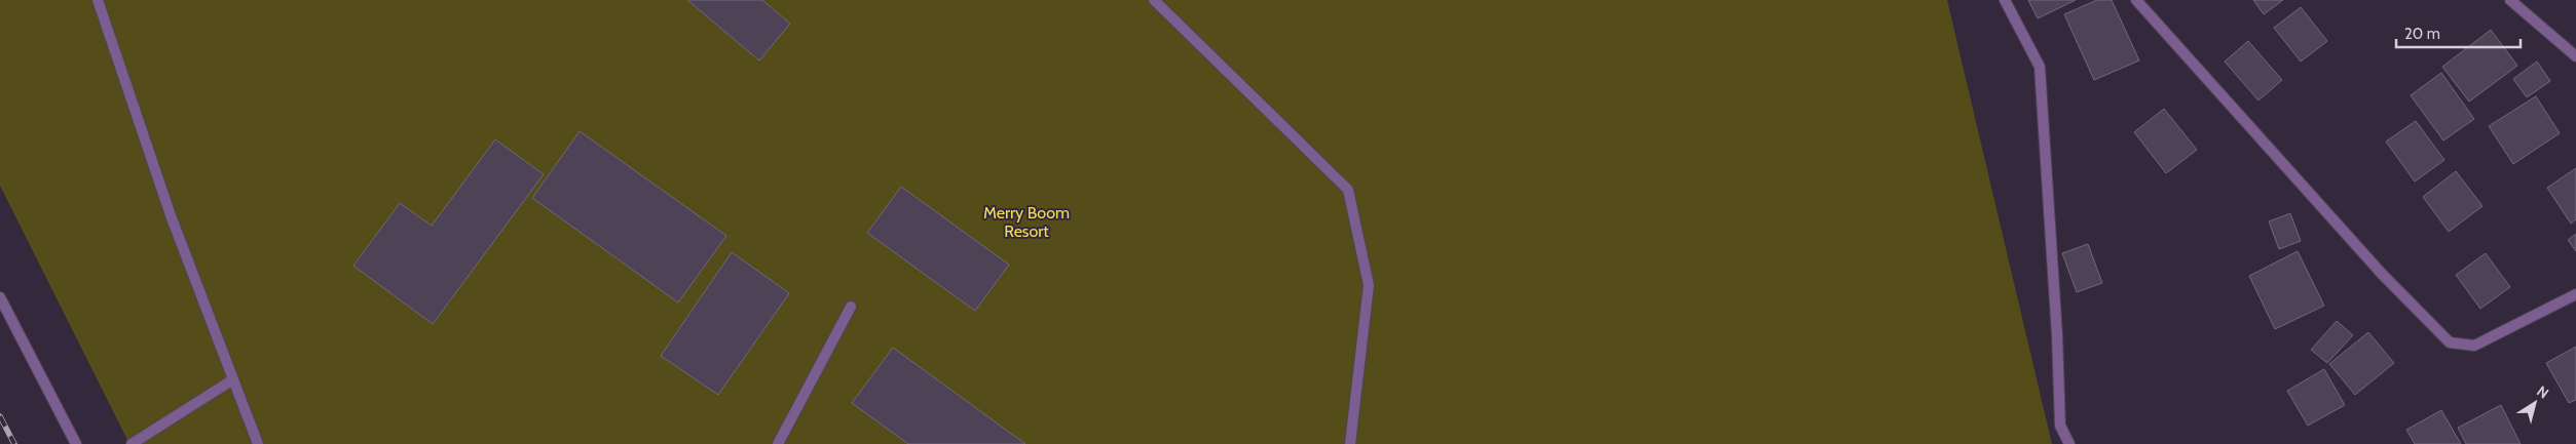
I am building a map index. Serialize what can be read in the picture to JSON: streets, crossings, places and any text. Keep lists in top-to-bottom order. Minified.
{"parks":["Merry Boom Resort"],"scale_bar":"20 m","north":"top right"}
